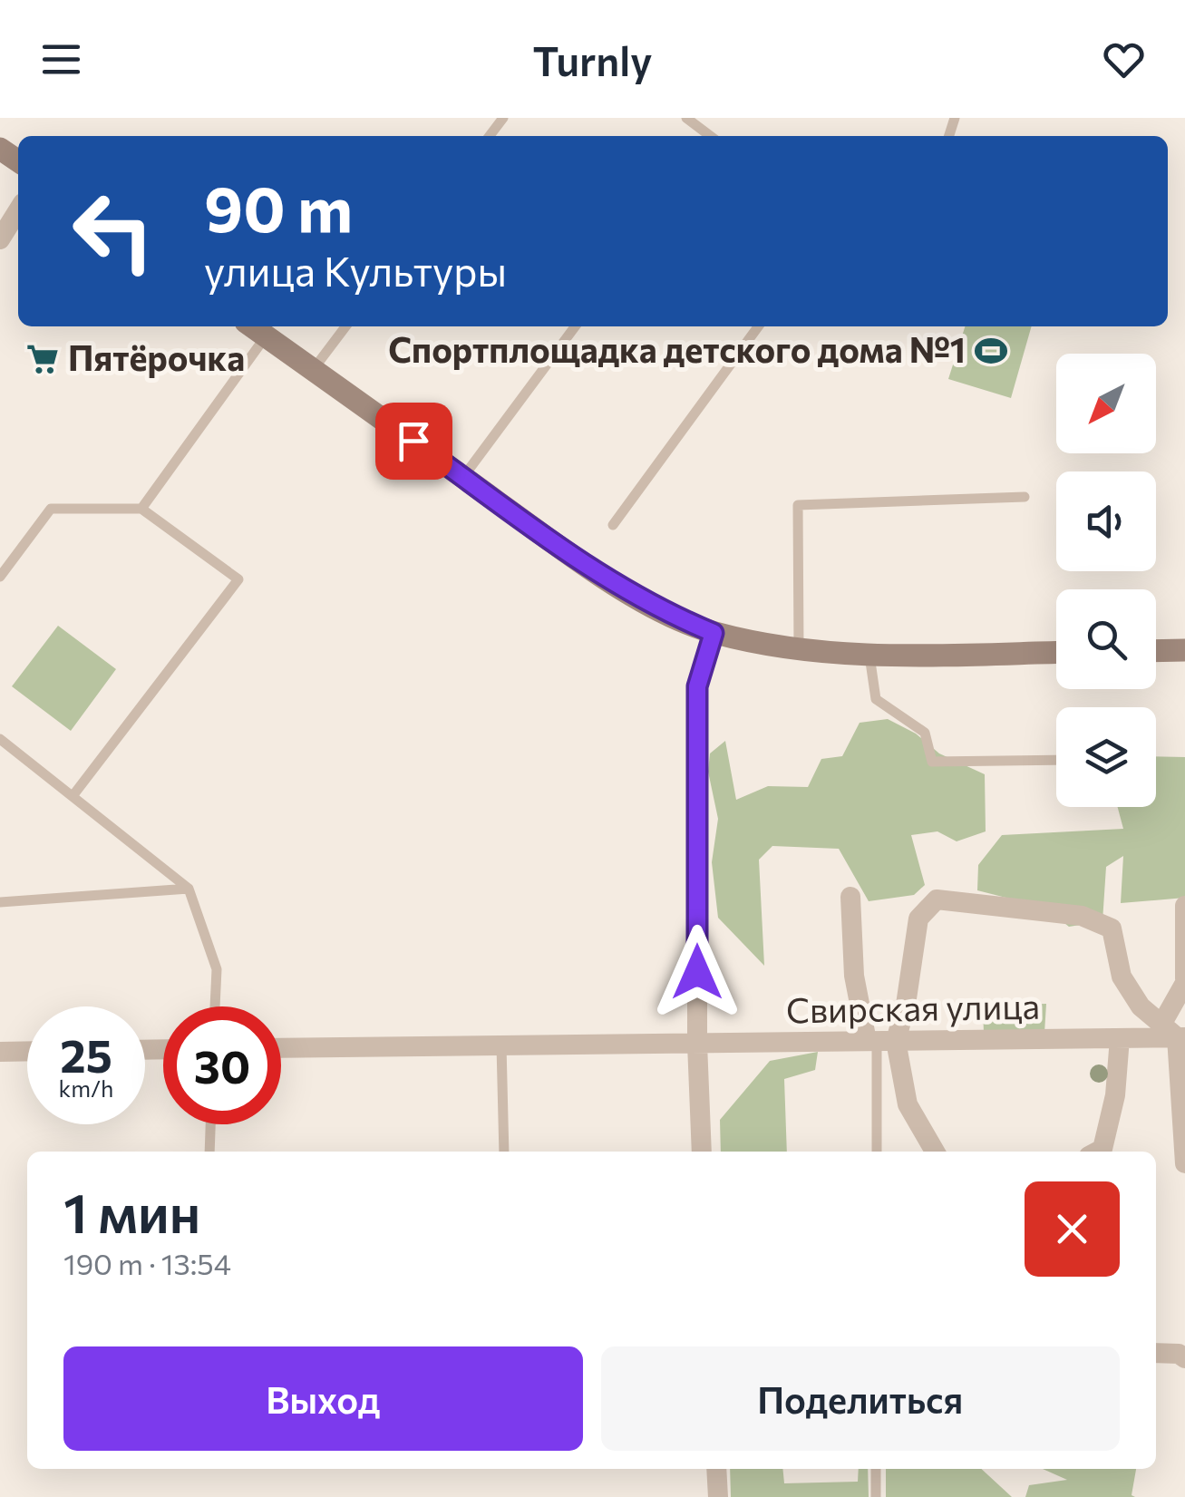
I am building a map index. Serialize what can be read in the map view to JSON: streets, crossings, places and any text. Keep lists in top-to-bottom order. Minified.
{"streets":{"street":["Свирская улица"]},"places":{"sports":["Спортплощадка детского дома №1"],"supermarket":["Пятёрочка"]},"north":"bottom left","page":{"header":"Turnly","turn":["90 m","улица Культуры"],"speed":"25 km/h","limit":"30","heading":["1 мин","190 m · 13:54"],"buttons":["Выход","Поделиться"]}}
